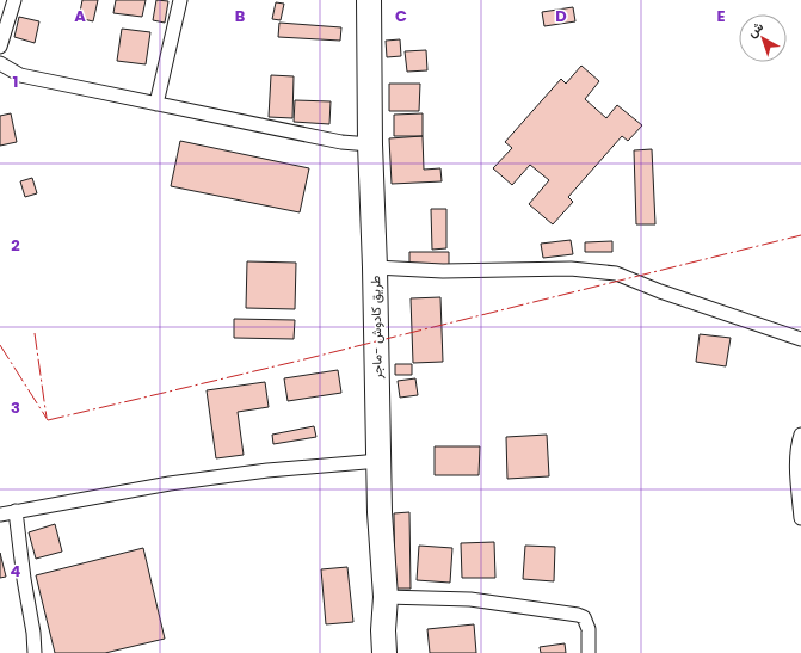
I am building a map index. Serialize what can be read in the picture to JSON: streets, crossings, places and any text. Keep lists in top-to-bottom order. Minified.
{"streets":{"highway":["طريق كادوش -ماجر"]},"north":"top left","grid":{"columns":["A","B","C","D","E"],"rows":["1","2","3","4"]}}
